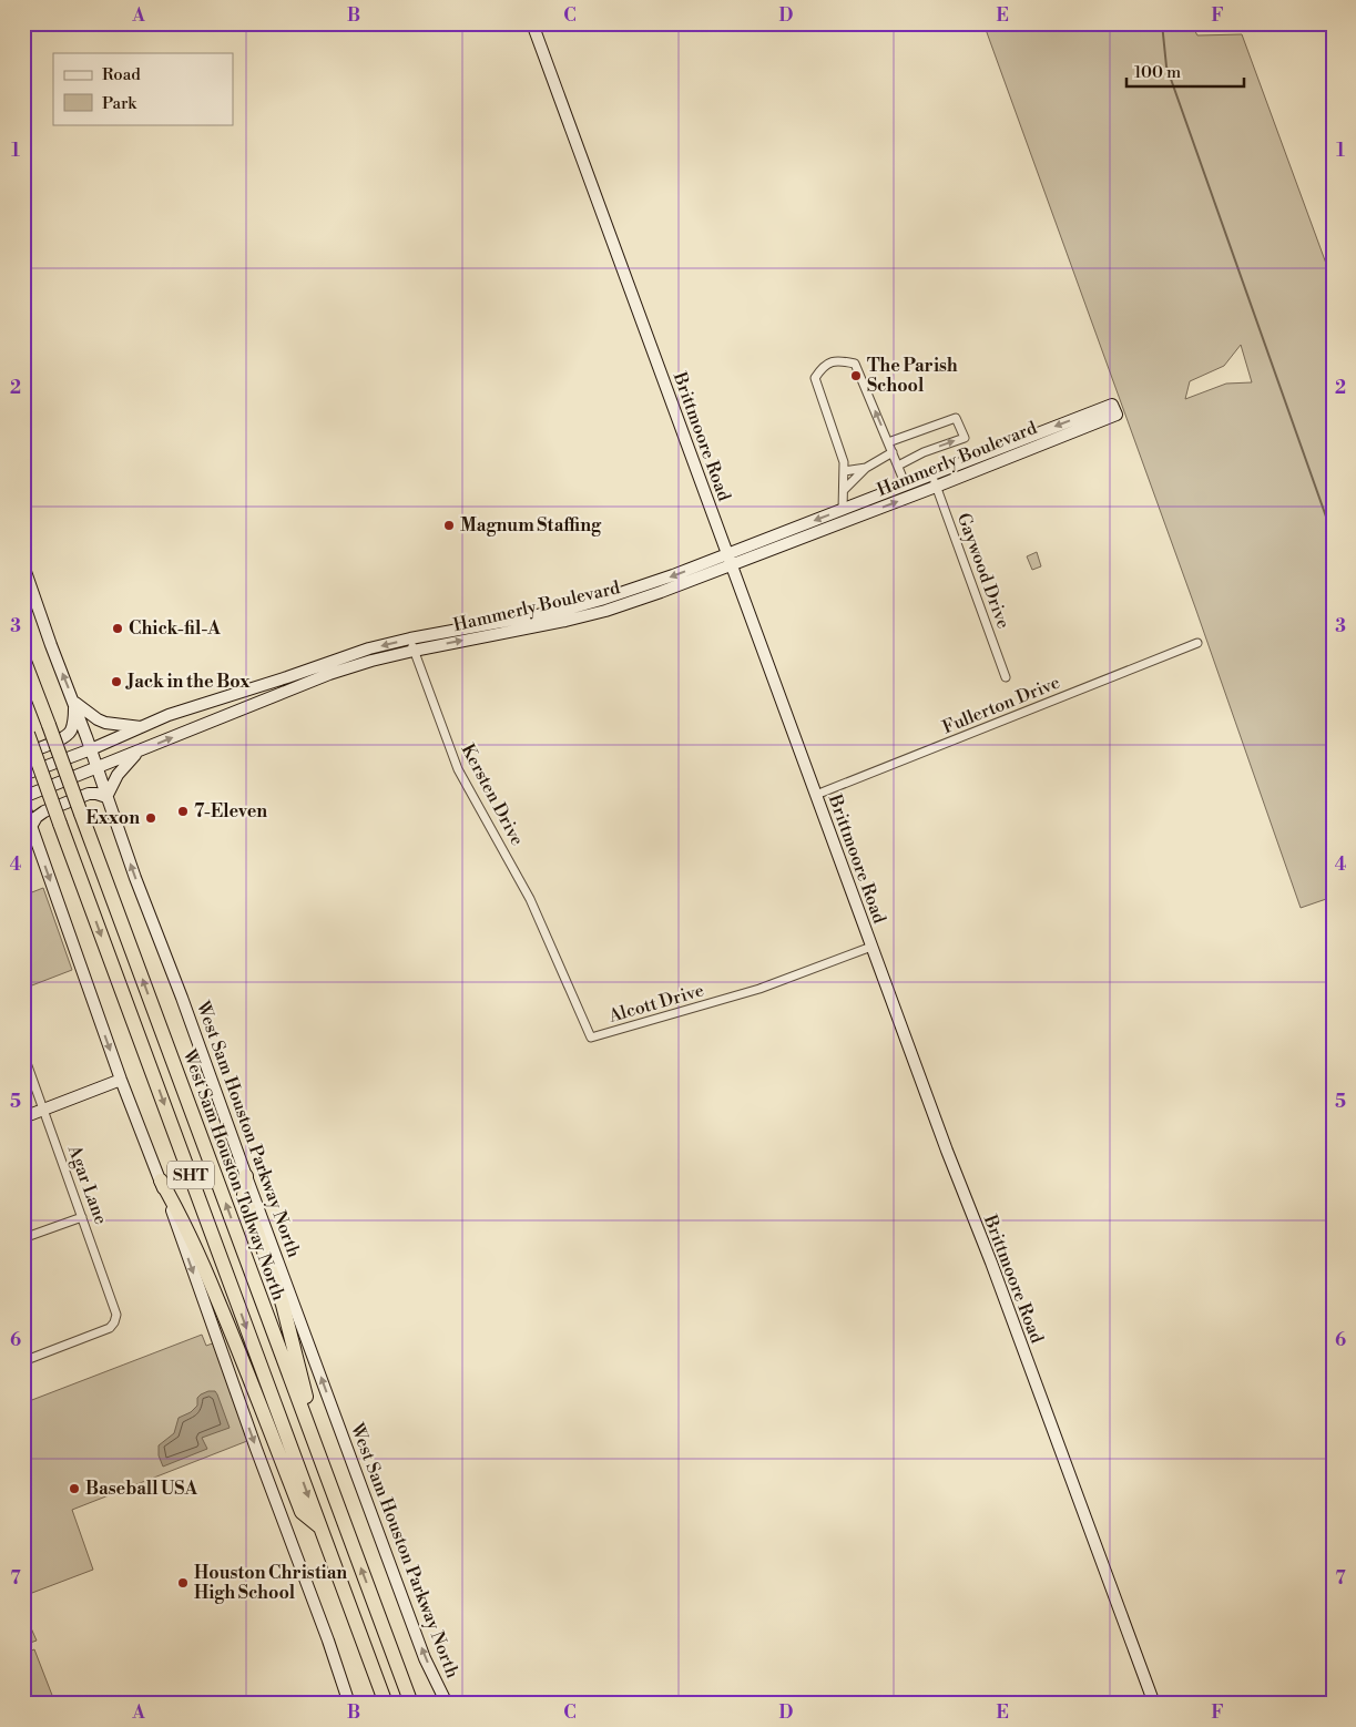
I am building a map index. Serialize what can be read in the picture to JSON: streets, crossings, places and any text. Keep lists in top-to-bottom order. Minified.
{"streets":{"highway":["SHT","West Sam Houston Tollway North"],"main road":["Brittmoore Road","Hammerly Boulevard","West Sam Houston Parkway North"],"street":["Gaywood Drive","Fullerton Drive","Kersten Drive","Alcott Drive","Agar Lane"]},"crossings":[["Brittmoore Road","Hammerly Boulevard"],["Brittmoore Road","Fullerton Drive"],["Brittmoore Road","Alcott Drive"],["Hammerly Boulevard","Gaywood Drive"],["Hammerly Boulevard","Kersten Drive"],["Hammerly Boulevard","West Sam Houston Parkway North"],["Kersten Drive","Alcott Drive"]],"places":["The Parish School","Magnum Staffing","Chick-fil-A","Jack in the Box","7-Eleven","Exxon","Baseball USA","Houston Christian High School"],"legend":["Road","Park"],"scale_bar":"100 m","grid":{"columns":["A","B","C","D","E","F"],"rows":["1","2","3","4","5","6","7"]}}
